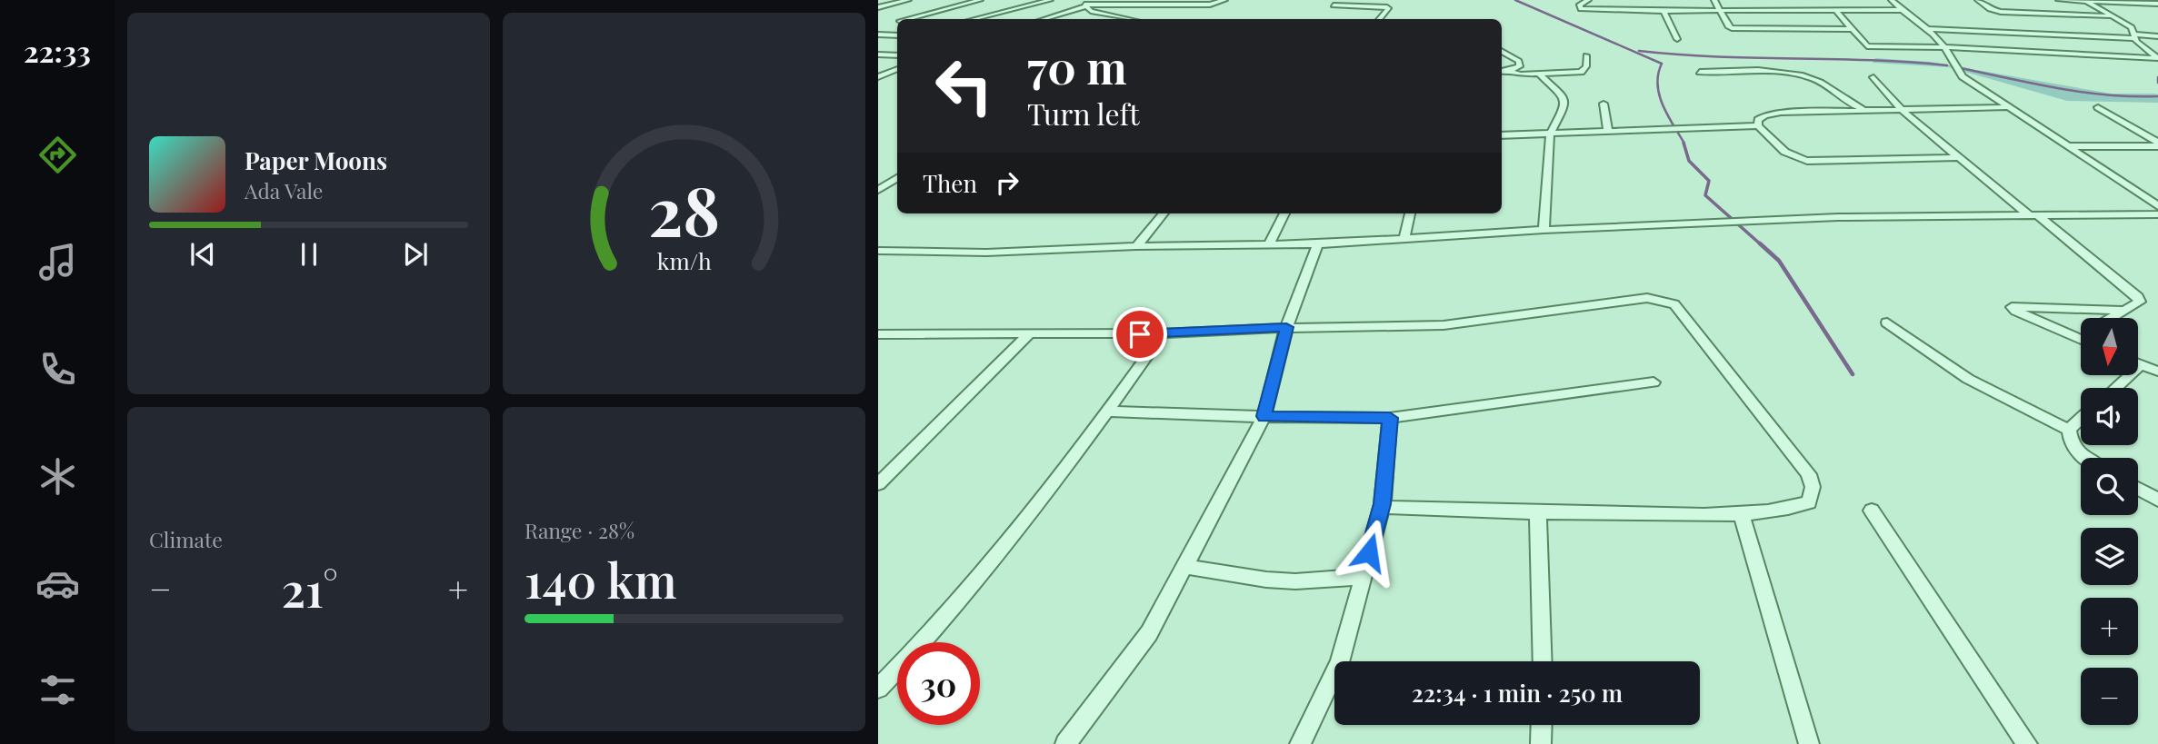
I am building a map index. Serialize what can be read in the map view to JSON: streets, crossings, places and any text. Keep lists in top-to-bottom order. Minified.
{"north":"bottom","page":{"tabs":"22:33","turn":["70 m","Turn left"],"song":["Paper Moons","Ada Vale"],"then":"Then","map_buttons":["+","−"],"tile":["Climate",["Range · 28%","140 km"]],"heat":["−","21°","+"],"limit":"30","trip":"22:34 · 1 min · 250 m","gauge":["28","km/h"]}}
